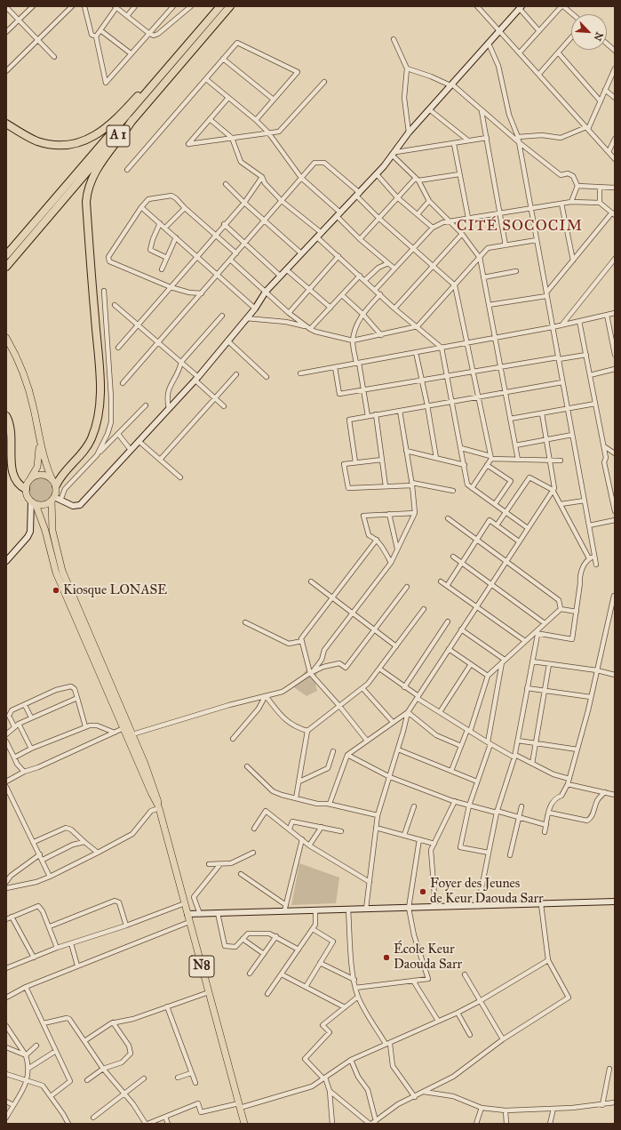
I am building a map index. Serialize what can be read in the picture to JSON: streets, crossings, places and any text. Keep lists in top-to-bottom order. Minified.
{"streets":{"highway":["A 1"],"main road":["N8"]},"districts":["CITÉ SOCOCIM"],"places":["Kiosque LONASE","Foyer des Jeunes de Keur Daouda Sarr","École Keur Daouda Sarr"],"north":"bottom right"}
